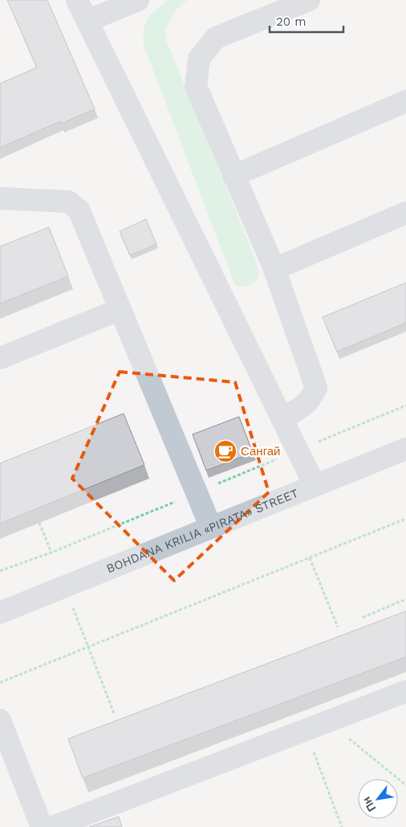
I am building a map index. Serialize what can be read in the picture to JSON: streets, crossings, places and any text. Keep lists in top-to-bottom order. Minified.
{"streets":{"street":["BOHDANA KRILIA «PIRATA» STREET"]},"places":{"cafe":["Сангай"]},"scale_bar":"20 m","north":"bottom left"}
